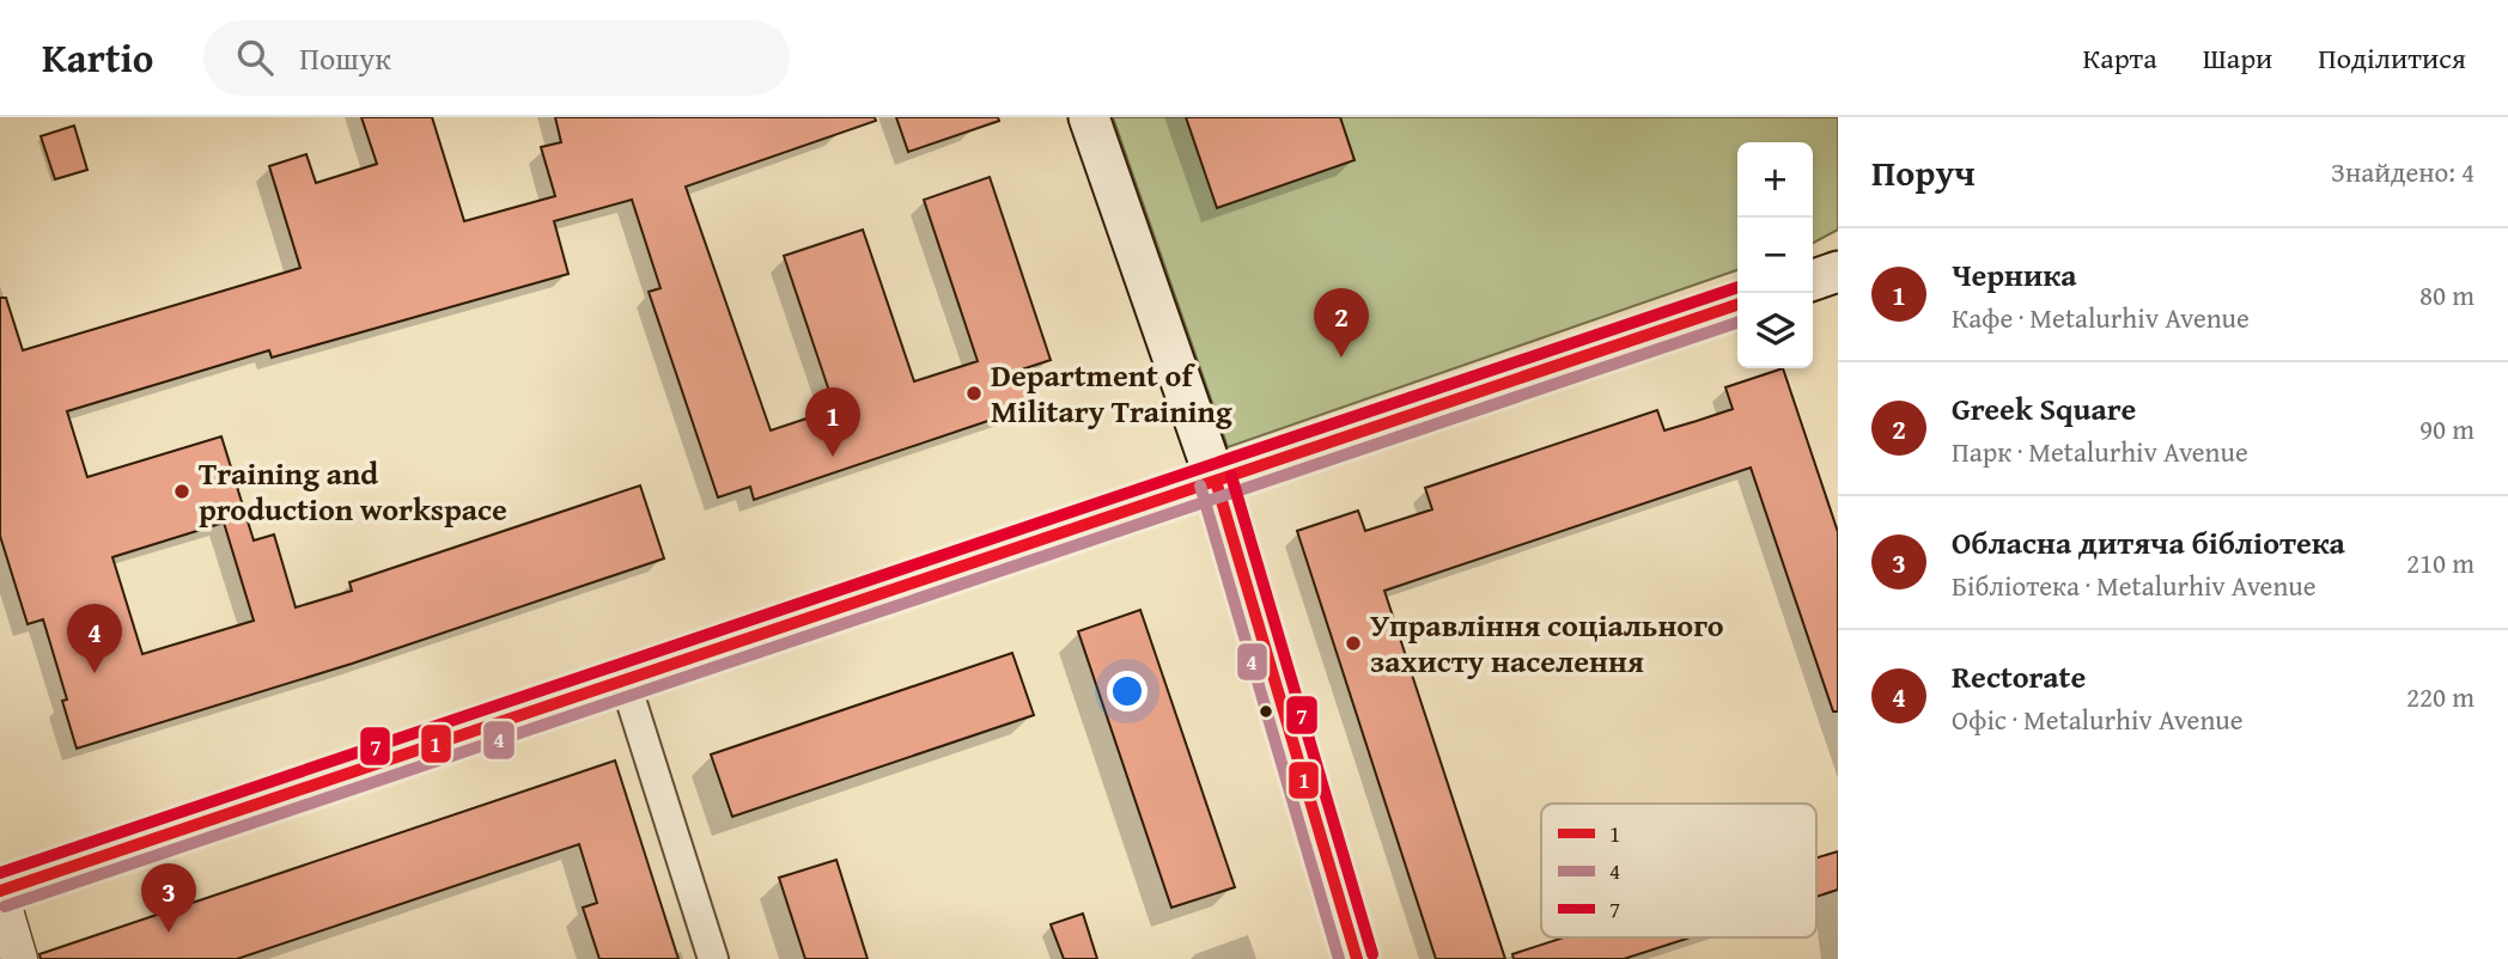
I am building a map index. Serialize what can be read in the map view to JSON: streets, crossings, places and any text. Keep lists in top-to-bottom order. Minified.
{"places":["Department of Military Training","Training and production workspace","Управління соціального захисту населення"],"lines":["transit line 7","transit line 1","transit line 4"],"legend":["1","4","7"],"page":{"header":"Kartio","search":"Пошук","nav":["Карта","Шари","Поділитися"],"heading":["Поруч","Знайдено: 4"],"map_buttons":["+","−"],"list":[{"mark":"1","name":"Черника","note":"Кафе · Metalurhiv Avenue","value":"80 m"},{"mark":"2","name":"Greek Square","note":"Парк · Metalurhiv Avenue","value":"90 m"},{"mark":"3","name":"Обласна дитяча бібліотека","note":"Бібліотека · Metalurhiv Avenue","value":"210 m"},{"mark":"4","name":"Rectorate","note":"Офіс · Metalurhiv Avenue","value":"220 m"}],"pins":["2","1","4","3"]}}
